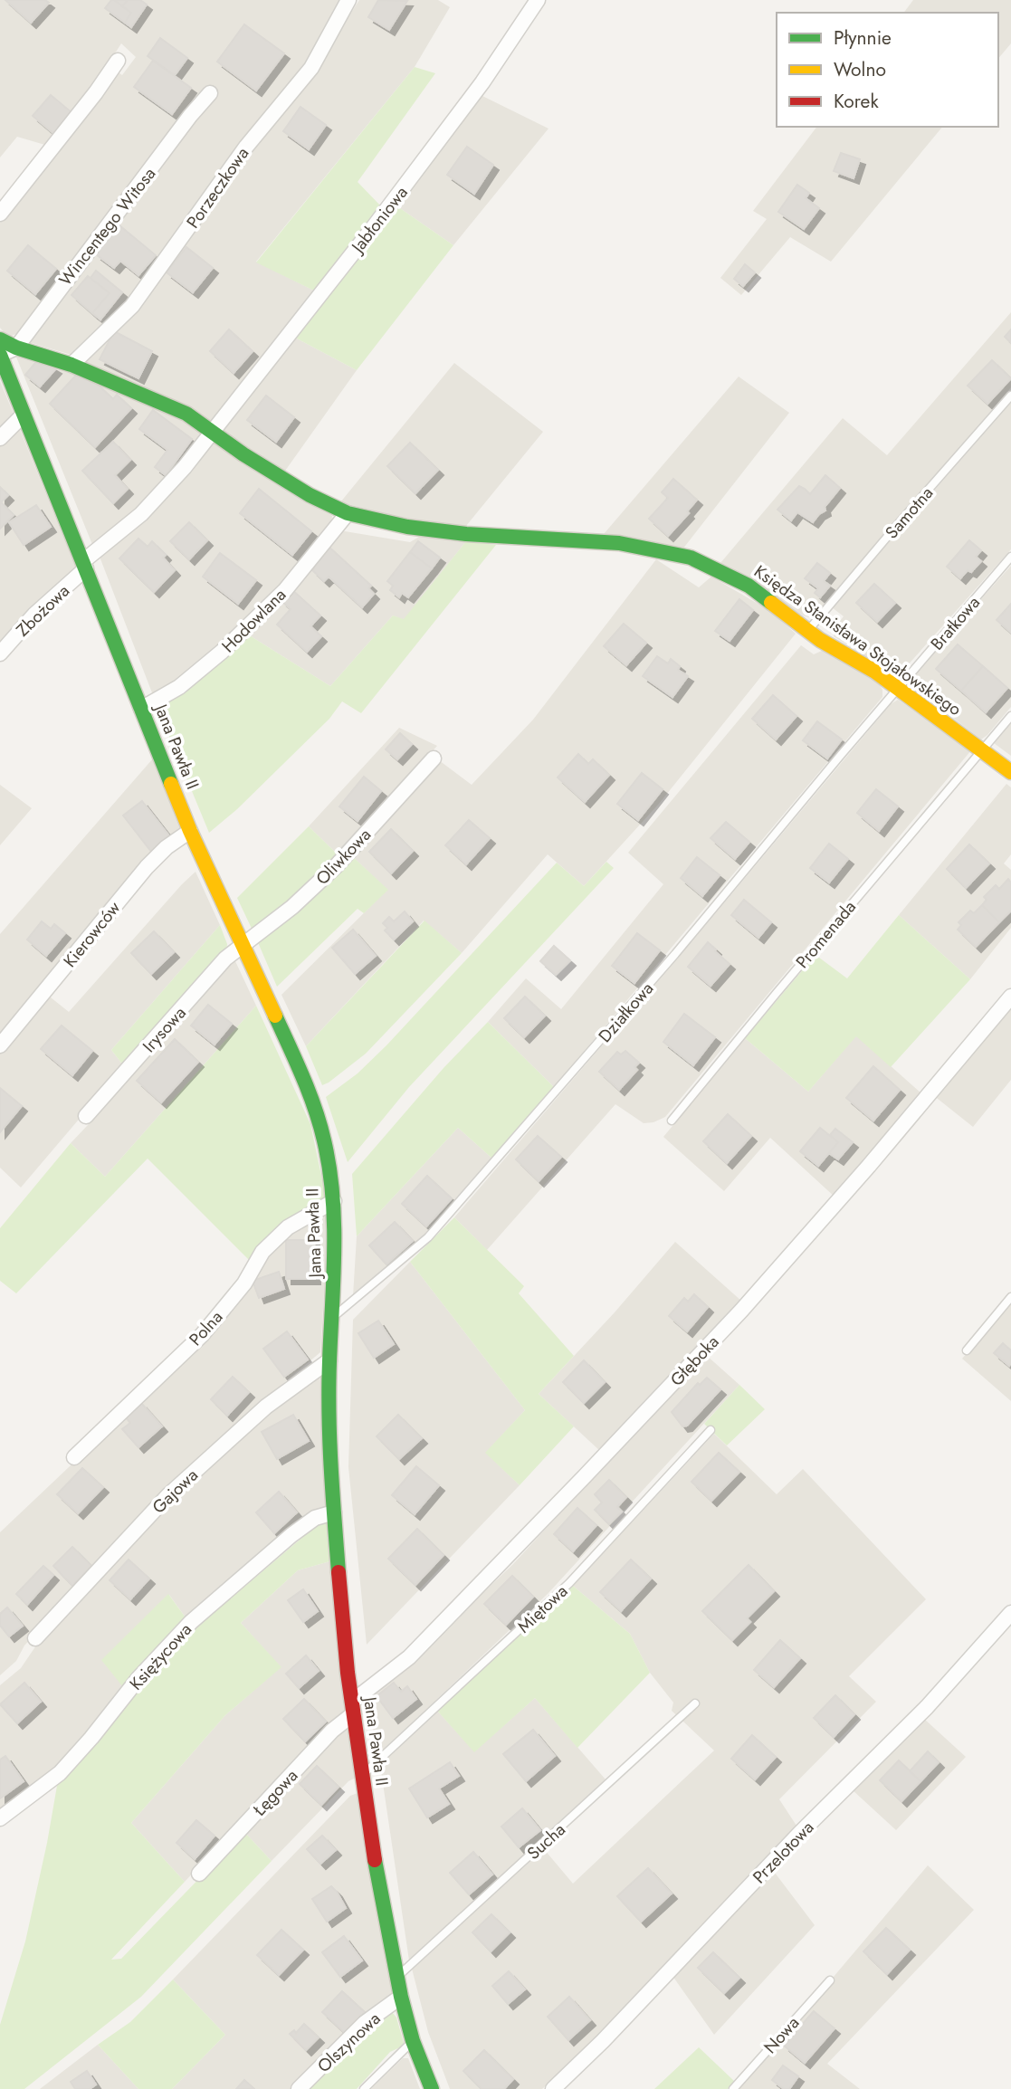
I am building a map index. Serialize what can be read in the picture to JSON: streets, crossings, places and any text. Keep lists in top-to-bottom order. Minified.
{"streets":{"street":["Porzeczkowa","Jabłoniowa","Wincentego Witosa","Zbożowa","Hodowlana","Księdza Stanisława Stojałowskiego","Jana Pawła II","Oliwkowa","Kierowców","Irysowa","Polna","Głęboka","Gajowa","Księżycowa","Łęgowa","Przelotowa","Olszynowa"],"lane":["Samotna","Bratkowa","Promenada","Działkowa","Miętowa","Sucha","Nowa"]},"crossings":[["Porzeczkowa","Księdza Stanisława Stojałowskiego"],["Jabłoniowa","Zbożowa"],["Jabłoniowa","Księdza Stanisława Stojałowskiego"],["Jabłoniowa","Jana Pawła II"],["Wincentego Witosa","Księdza Stanisława Stojałowskiego"],["Wincentego Witosa","Jana Pawła II"],["Samotna","Księdza Stanisława Stojałowskiego"],["Zbożowa","Jana Pawła II"],["Hodowlana","Księdza Stanisława Stojałowskiego"],["Hodowlana","Jana Pawła II"],["Bratkowa","Księdza Stanisława Stojałowskiego"],["Bratkowa","Działkowa"],["Księdza Stanisława Stojałowskiego","Promenada"],["Księdza Stanisława Stojałowskiego","Działkowa"],["Jana Pawła II","Oliwkowa"],["Jana Pawła II","Kierowców"],["Jana Pawła II","Działkowa"],["Jana Pawła II","Irysowa"],["Jana Pawła II","Polna"],["Jana Pawła II","Głęboka"],["Jana Pawła II","Gajowa"],["Jana Pawła II","Miętowa"],["Jana Pawła II","Księżycowa"],["Jana Pawła II","Łęgowa"],["Jana Pawła II","Sucha"],["Jana Pawła II","Olszynowa"],["Oliwkowa","Irysowa"],["Głęboka","Łęgowa"]],"legend":["Płynnie","Wolno","Korek"]}
